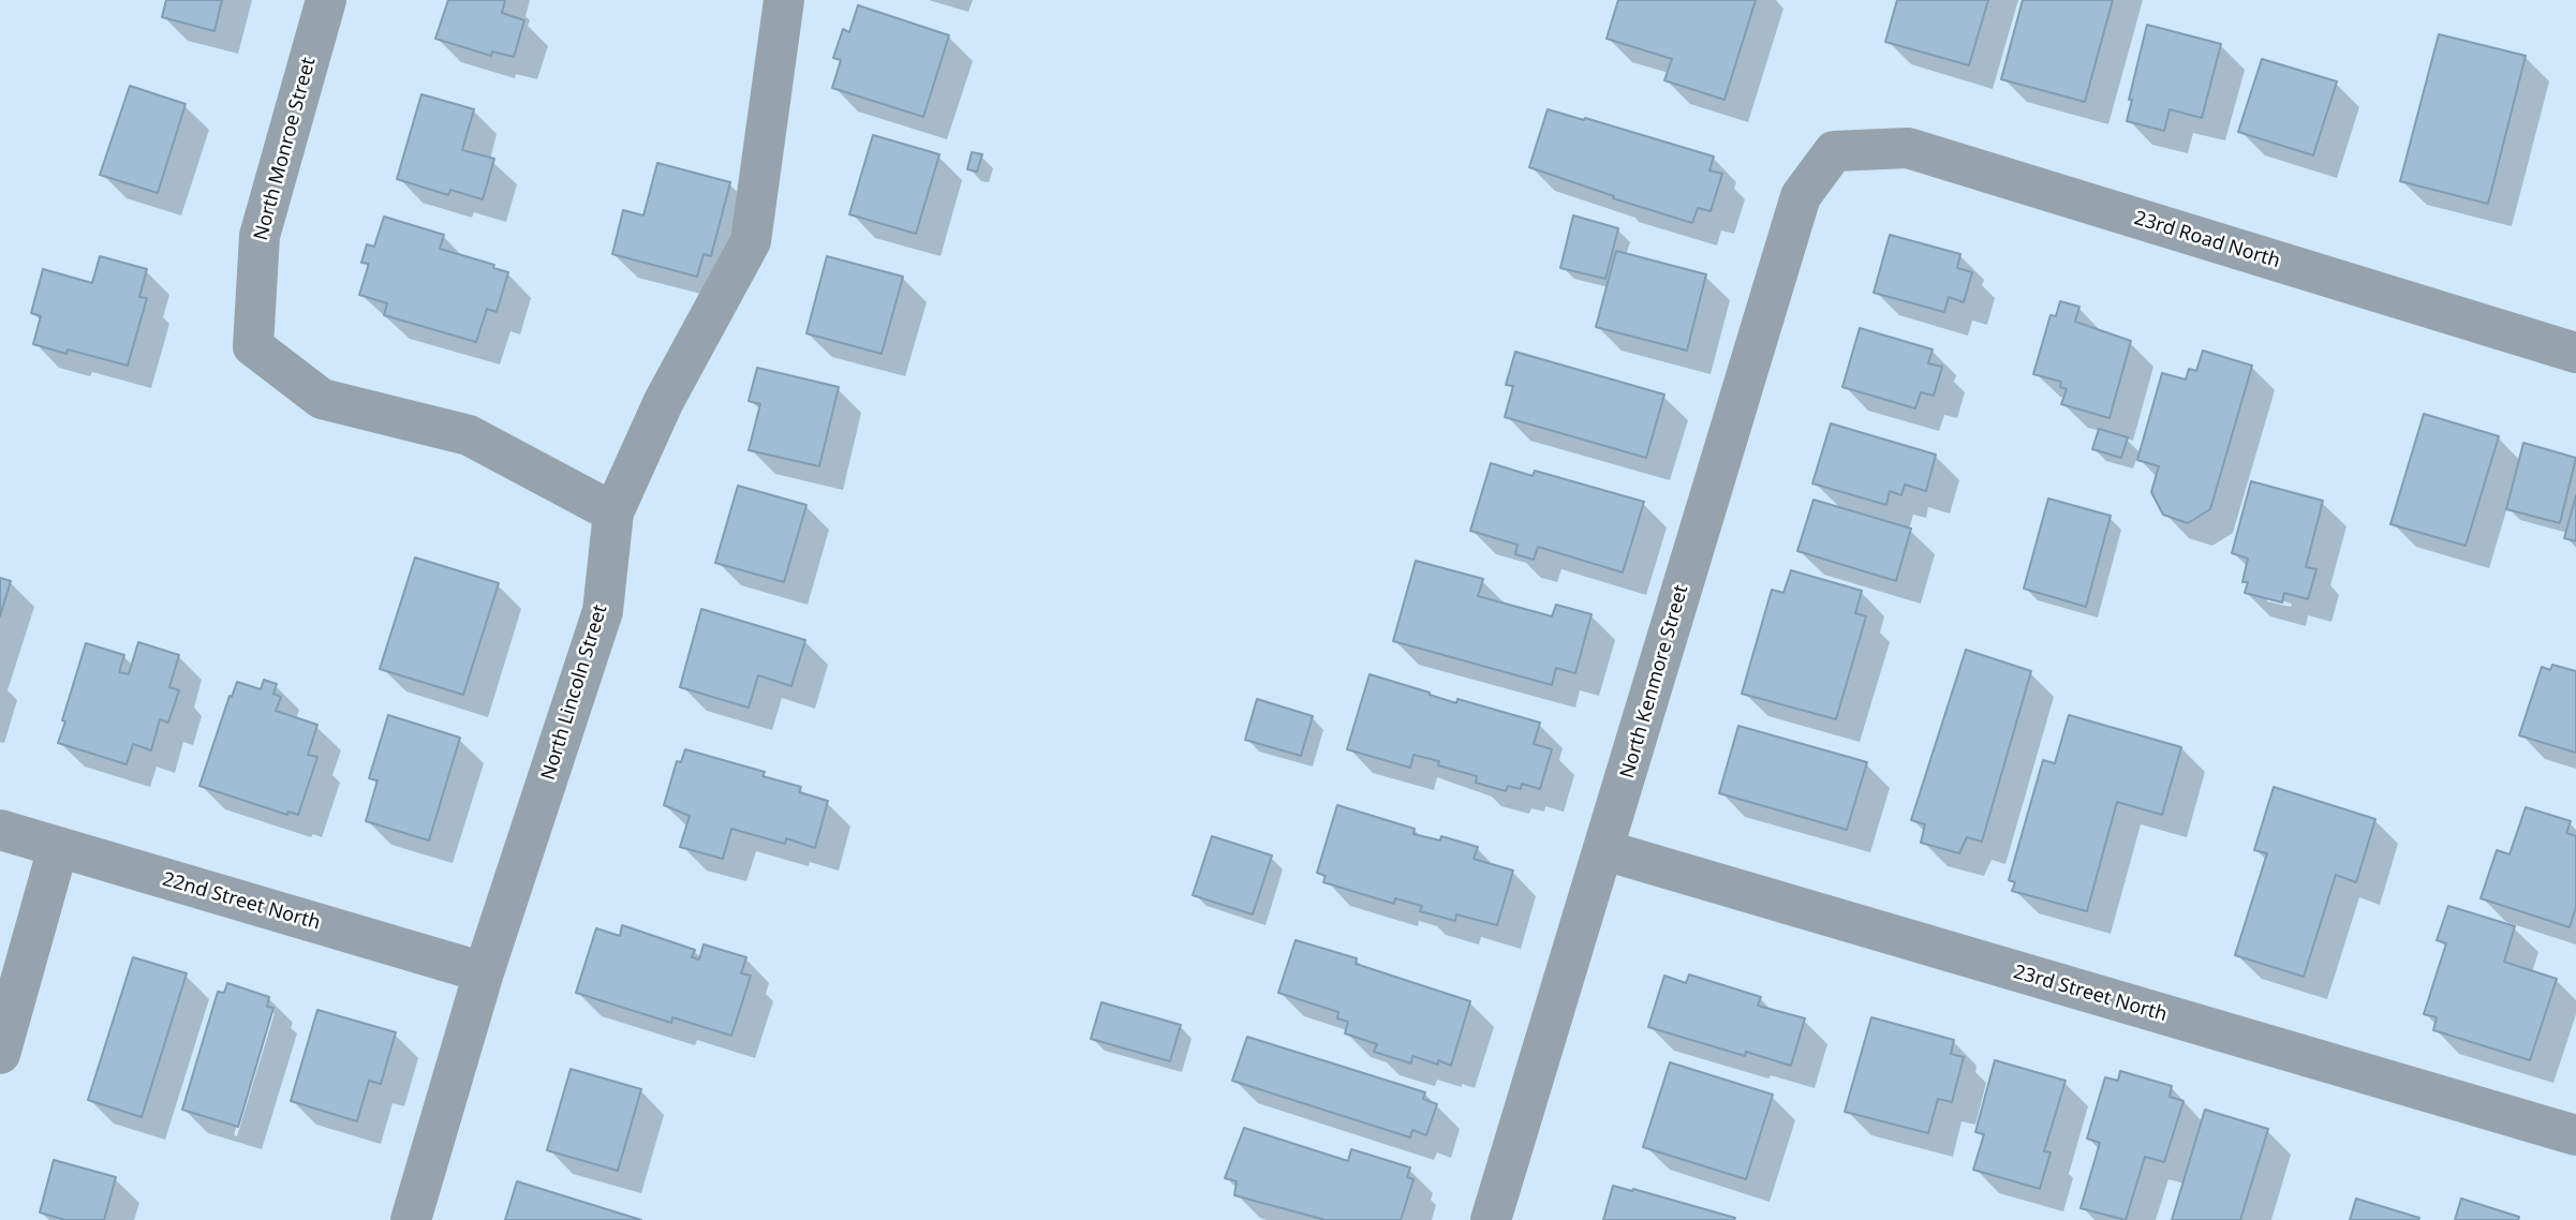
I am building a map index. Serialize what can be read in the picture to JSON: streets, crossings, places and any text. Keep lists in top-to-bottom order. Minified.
{"streets":{"street":["North Monroe Street","23rd Road North","North Kenmore Street","North Lincoln Street","22nd Street North","23rd Street North"]},"crossings":[["North Monroe Street","North Lincoln Street"],["23rd Road North","North Kenmore Street"],["North Kenmore Street","23rd Street North"],["North Lincoln Street","22nd Street North"]]}
